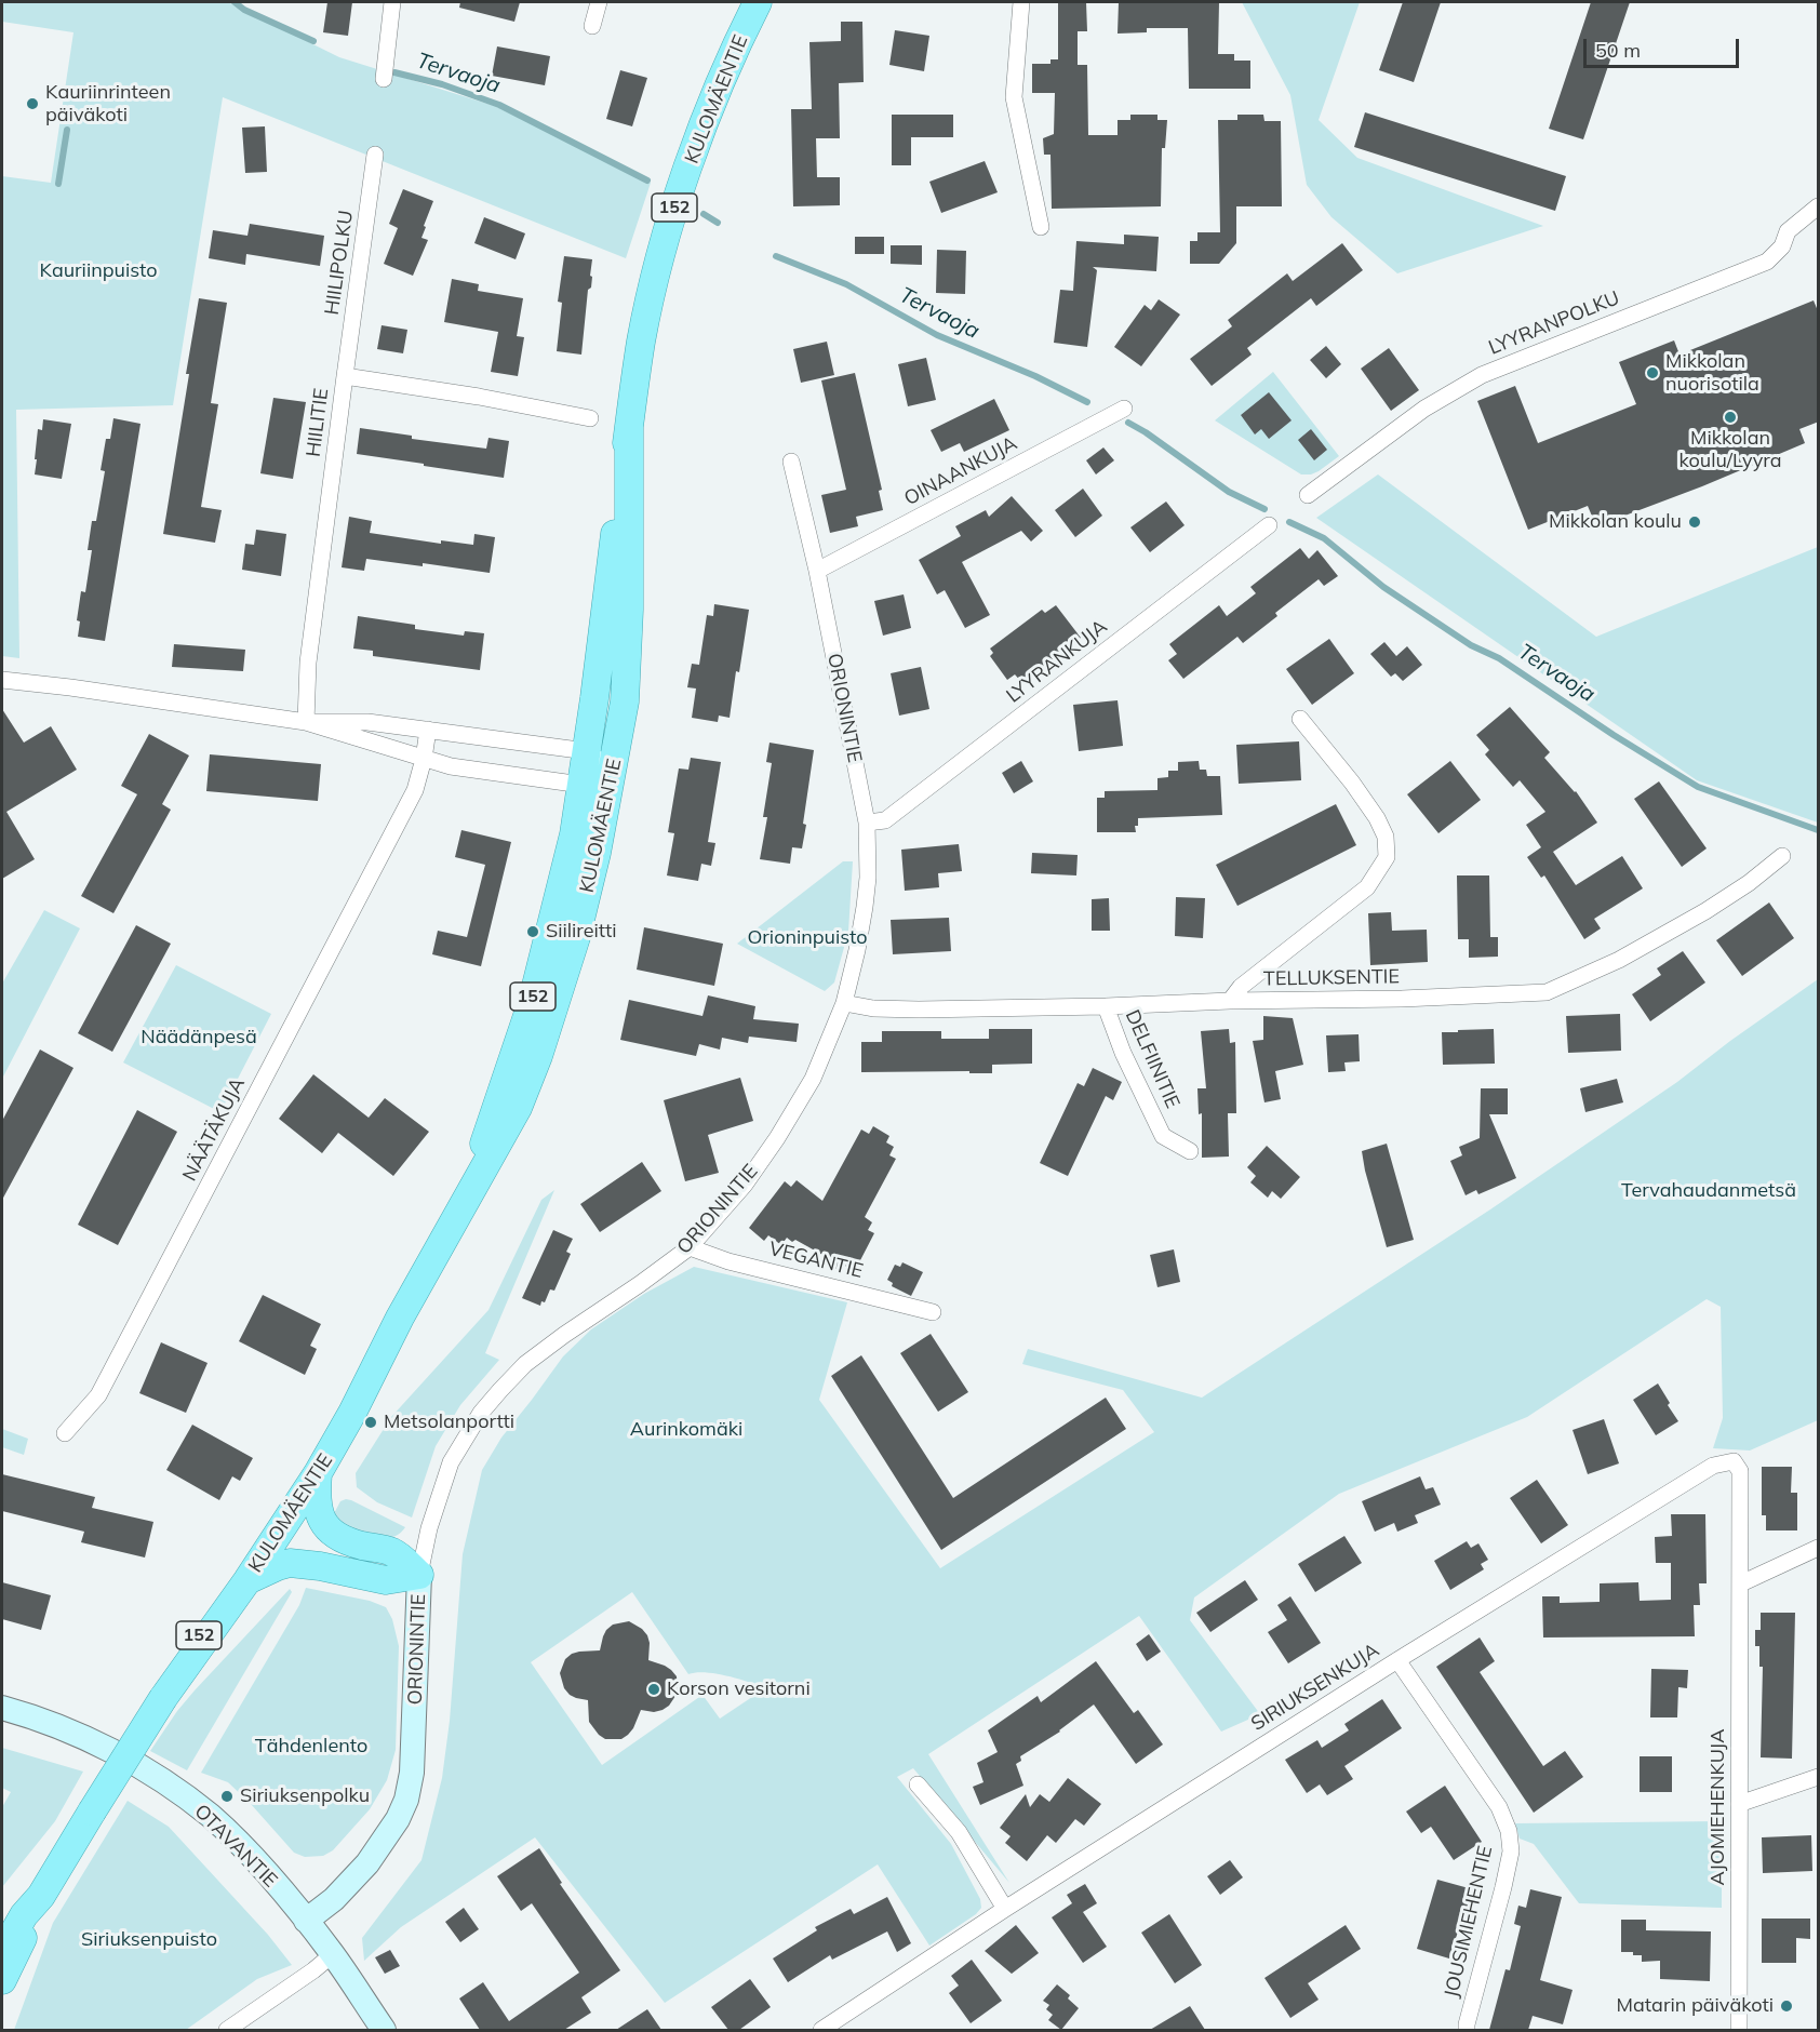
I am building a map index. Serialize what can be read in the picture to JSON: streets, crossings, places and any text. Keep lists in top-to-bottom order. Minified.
{"streets":{"main road":["KULOMÄENTIE","152","ORIONINTIE","OTAVANTIE"],"street":["HIILIPOLKU","LYYRANPOLKU","HIILITIE","OINAANKUJA","LYYRANKUJA","TELLUKSENTIE","DELFIINITIE","NÄÄTÄKUJA","VEGANTIE","SIRIUKSENKUJA","AJOMIEHENKUJA","JOUSIMIEHENTIE"]},"crossings":[["HIILIPOLKU","HIILITIE"],["OINAANKUJA","ORIONINTIE"],["LYYRANKUJA","ORIONINTIE"],["ORIONINTIE","TELLUKSENTIE"],["ORIONINTIE","VEGANTIE"],["ORIONINTIE","OTAVANTIE"],["TELLUKSENTIE","DELFIINITIE"],["SIRIUKSENKUJA","AJOMIEHENKUJA"],["SIRIUKSENKUJA","JOUSIMIEHENTIE"]],"water":["Tervaoja"],"parks":["Kauriinpuisto","Orioninpuisto","Näädänpesä","Tervahaudanmetsä","Aurinkomäki","Tähdenlento","Siriuksenpuisto"],"places":["Kauriinrinteen päiväkoti","Mikkolan nuorisotila","Mikkolan koulu/Lyyra","Mikkolan koulu","Siilireitti","Metsolanportti","Korson vesitorni","Siriuksenpolku","Matarin päiväkoti"],"scale_bar":"50 m"}
